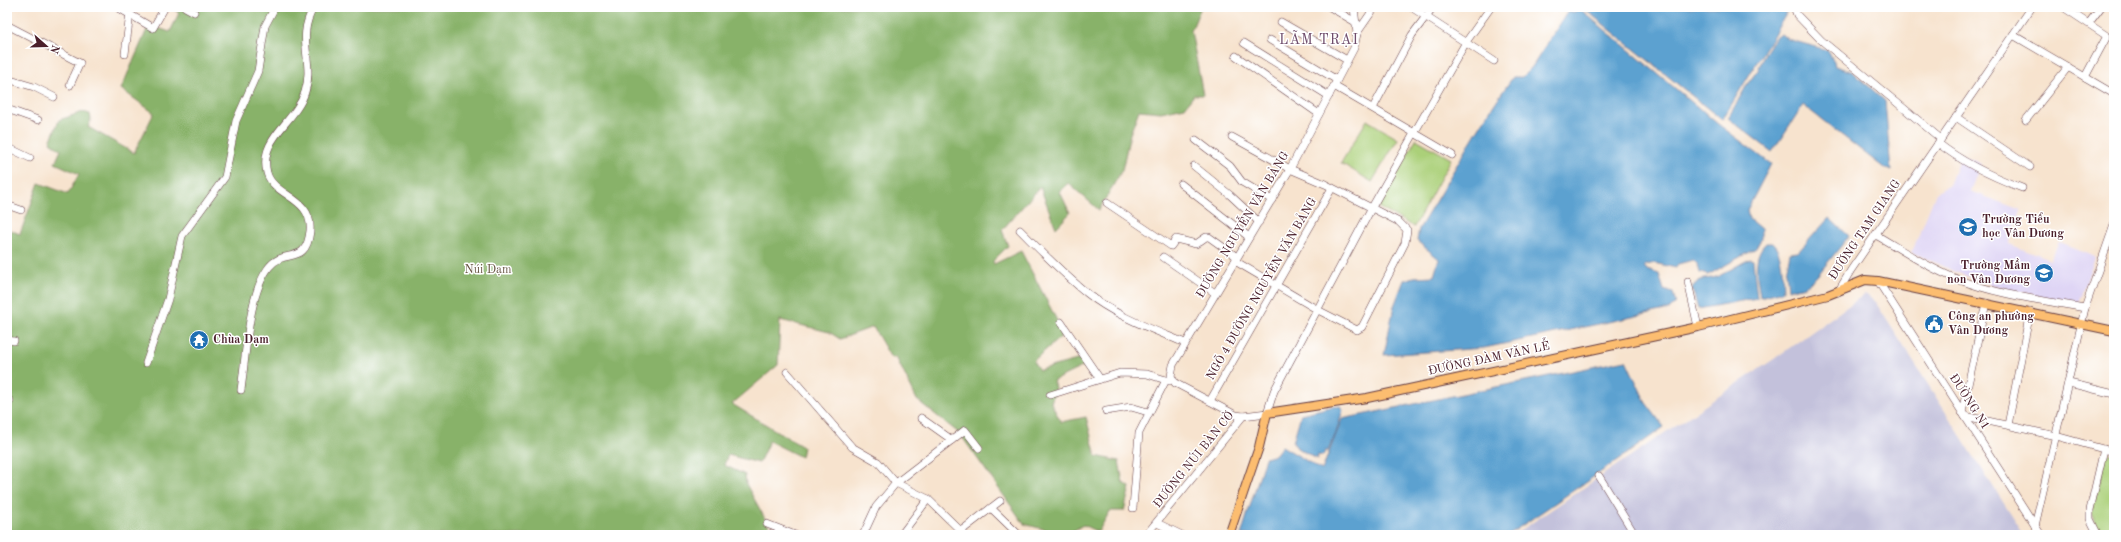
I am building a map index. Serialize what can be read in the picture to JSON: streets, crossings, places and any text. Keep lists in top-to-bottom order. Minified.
{"streets":{"main road":["ĐƯỜNG TAM GIANG","ĐƯỜNG ĐÀM VĂN LỄ"],"street":["ĐƯỜNG NGUYỄN VĂN BẢNG","NGÕ 4 ĐƯỜNG NGUYỄN VĂN BẢNG","ĐƯỜNG N1","ĐƯỜNG NÚI BÀN CỜ"]},"crossings":[["ĐƯỜNG TAM GIANG","ĐƯỜNG ĐÀM VĂN LỄ"],["ĐƯỜNG TAM GIANG","ĐƯỜNG N1"],["ĐƯỜNG ĐÀM VĂN LỄ","ĐƯỜNG NÚI BÀN CỜ"]],"districts":["LÃM TRẠI"],"parks":["Núi Dạm"],"places":{"school or university":["Trường Tiểu học Vân Dương","Trường Mầm non Vân Dương"],"public building":["Công an phường Vân Dương"],"temple":["Chùa Dạm"]},"north":"right"}
